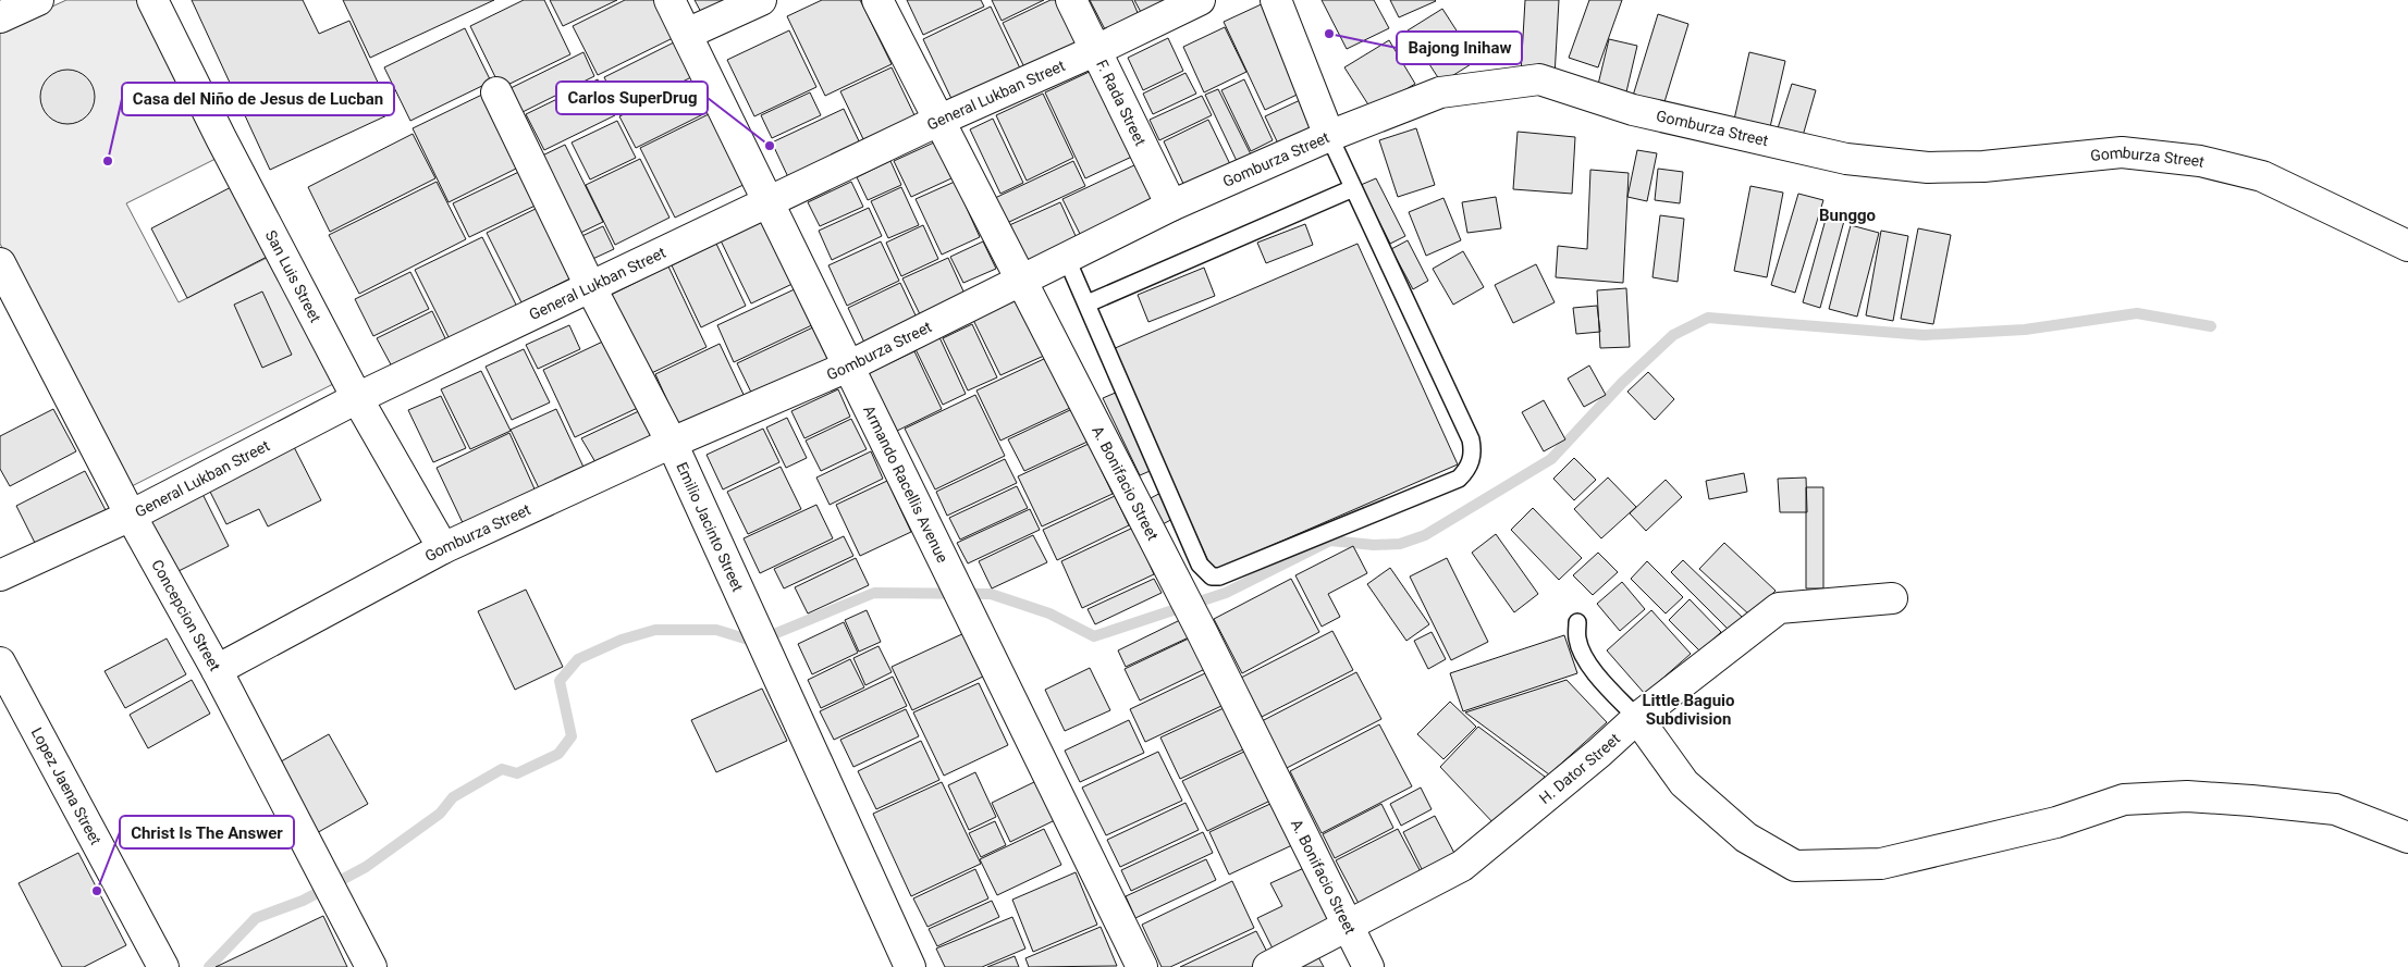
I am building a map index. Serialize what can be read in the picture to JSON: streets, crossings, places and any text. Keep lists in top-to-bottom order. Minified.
{"streets":{"street":["General Lukban Street","F. Rada Street","Gomburza Street","San Luis Street","A. Bonifacio Street","Armando Racellis Avenue","Emilio Jacinto Street","Concepcion Street","H. Dator Street","Lopez Jaena Street"]},"crossings":[["General Lukban Street","F. Rada Street"],["General Lukban Street","San Luis Street"],["General Lukban Street","A. Bonifacio Street"],["General Lukban Street","Armando Racellis Avenue"],["General Lukban Street","Emilio Jacinto Street"],["General Lukban Street","Concepcion Street"],["F. Rada Street","Gomburza Street"],["Gomburza Street","San Luis Street"],["Gomburza Street","A. Bonifacio Street"],["Gomburza Street","Armando Racellis Avenue"],["Gomburza Street","Emilio Jacinto Street"],["Gomburza Street","Concepcion Street"],["A. Bonifacio Street","H. Dator Street"]],"districts":["Bunggo","Little Baguio Subdivision"],"places":["Bajong Inihaw","Carlos SuperDrug","Casa del Niño de Jesus de Lucban","Christ Is The Answer"]}
